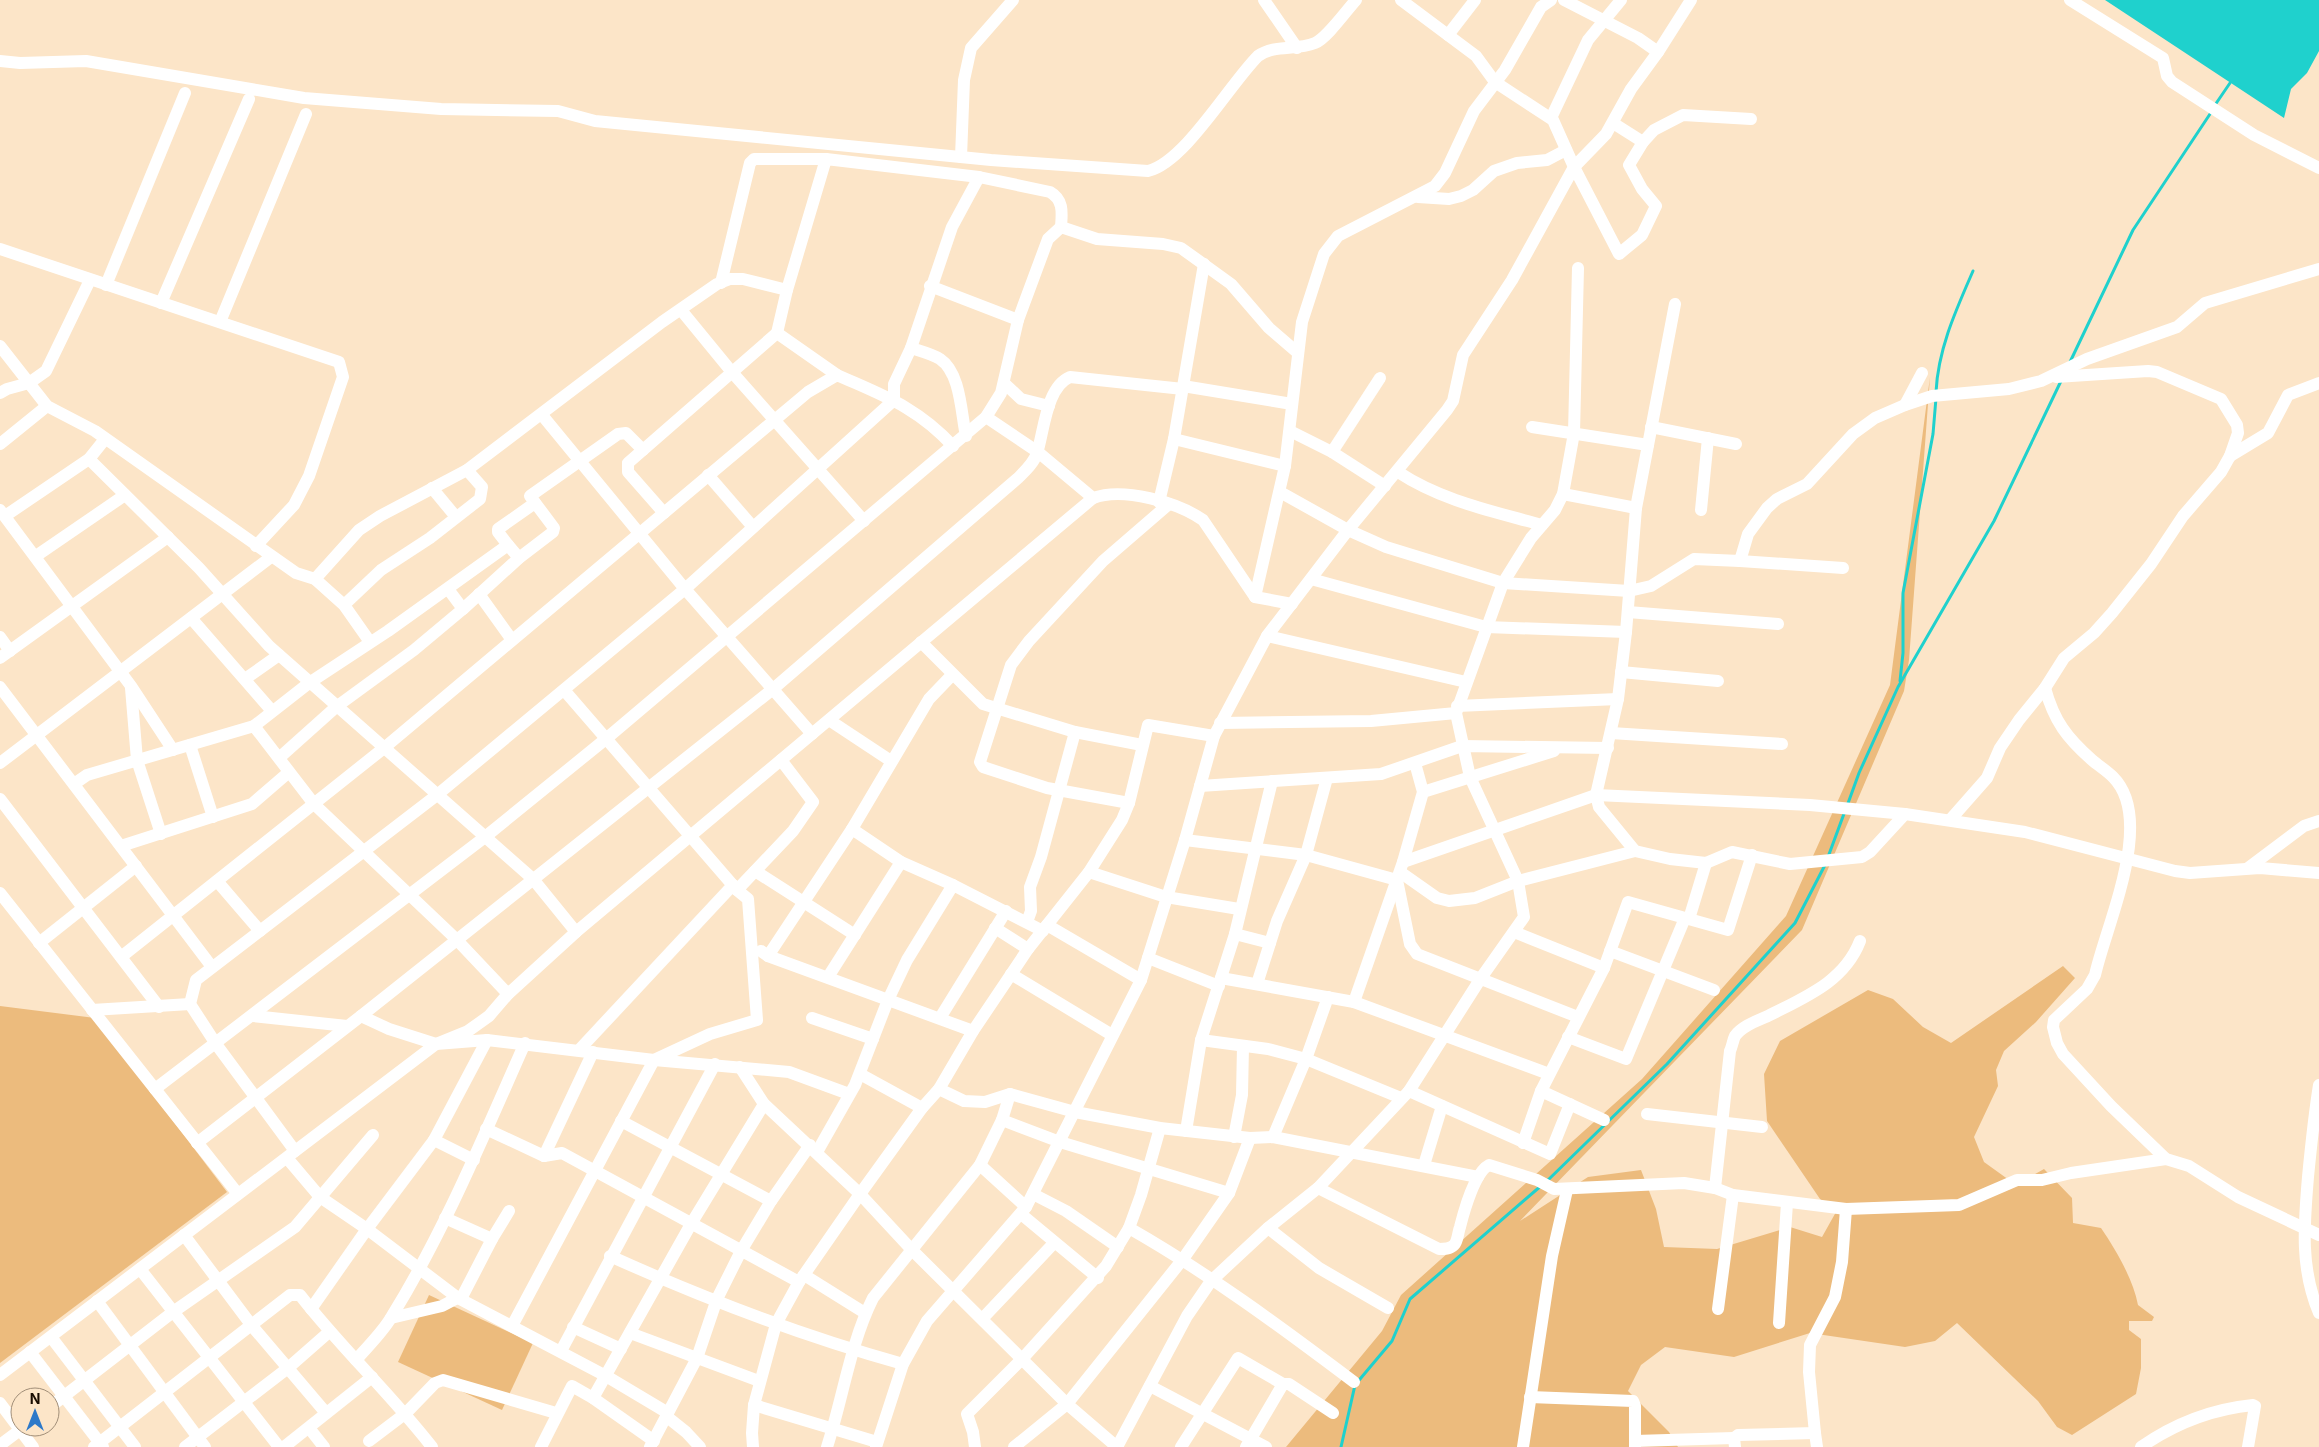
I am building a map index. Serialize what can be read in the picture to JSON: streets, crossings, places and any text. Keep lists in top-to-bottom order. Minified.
{"north":"top"}
